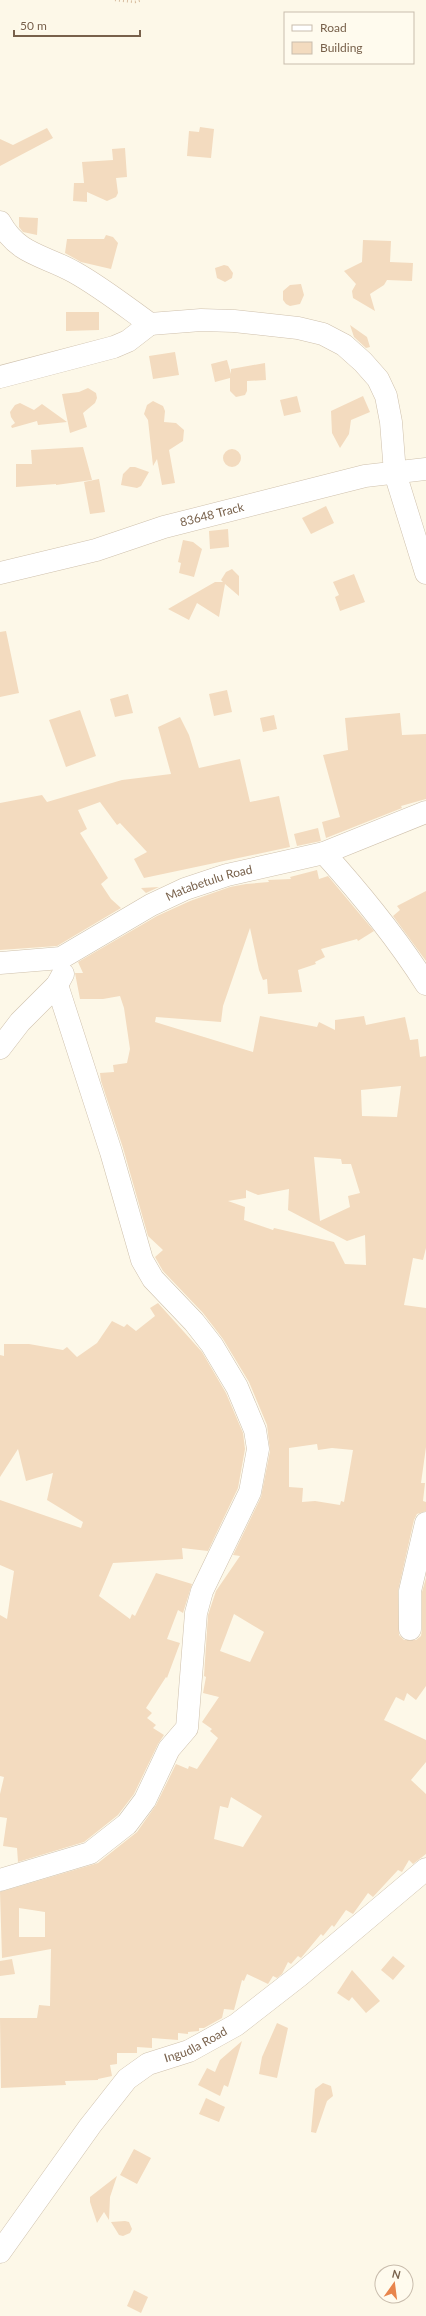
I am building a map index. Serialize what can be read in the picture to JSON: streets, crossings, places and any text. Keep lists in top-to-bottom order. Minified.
{"streets":{"street":["83648 Track","Matabetulu Road","Ingudla Road"]},"legend":["Road","Building"],"scale_bar":"50 m","north":"top"}
